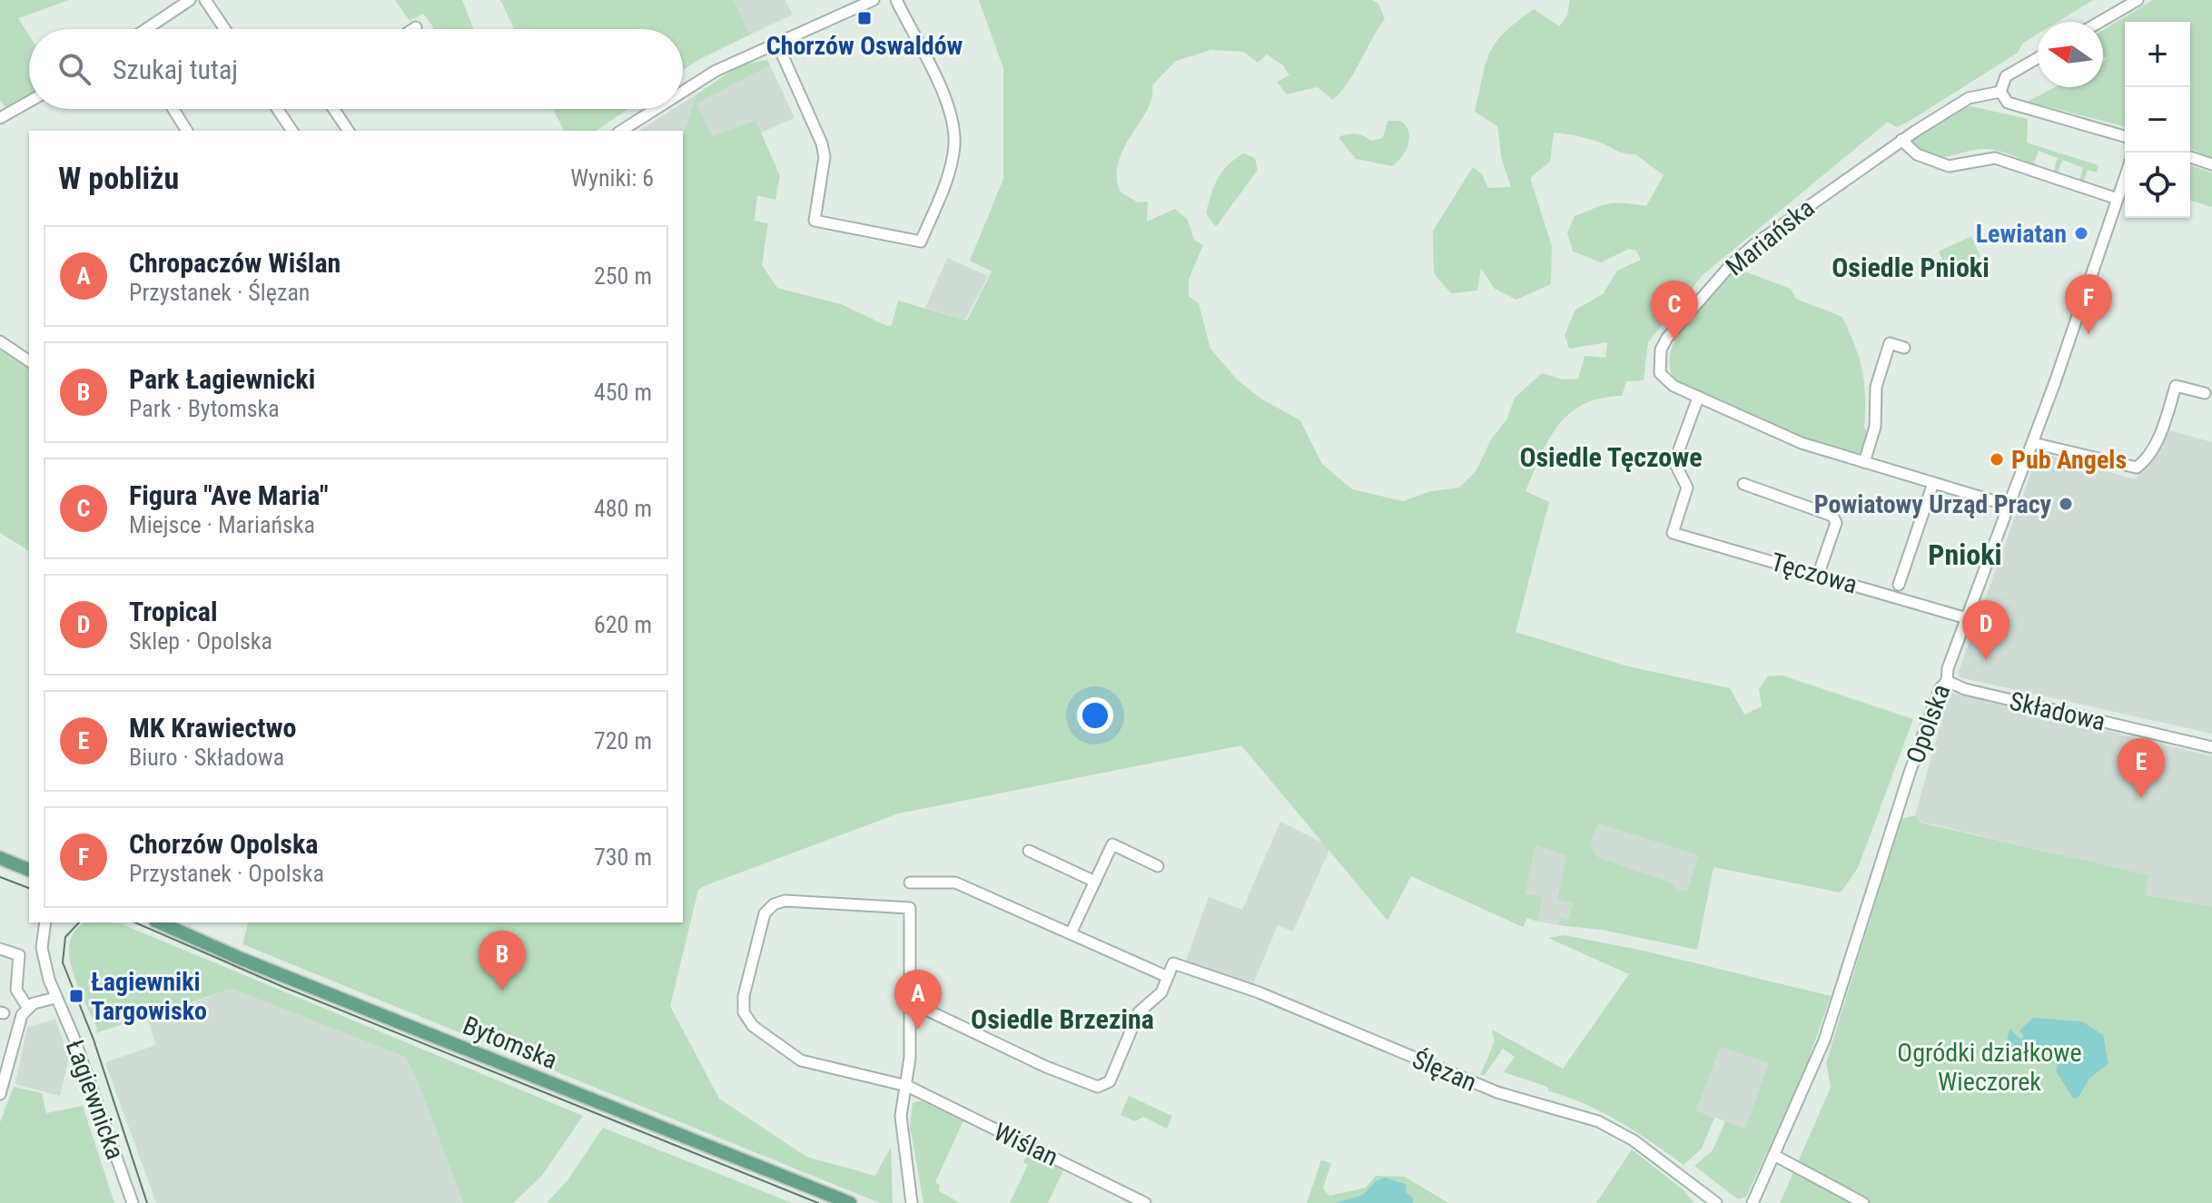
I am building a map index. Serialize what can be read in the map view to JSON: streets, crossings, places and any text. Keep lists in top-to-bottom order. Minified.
{"streets":{"main road":["Bytomska"],"street":["Mariańska","Tęczowa","Składowa","Opolska","Ślęzan","Łagiewnicka","Wiślan"]},"crossings":[["Mariańska","Tęczowa"],["Mariańska","Opolska"],["Tęczowa","Opolska"],["Składowa","Opolska"]],"districts":["Osiedle Pnioki","Osiedle Tęczowe","Pnioki","Osiedle Brzezina"],"parks":["Ogródki działkowe Wieczorek"],"places":{"transit":["Chorzów Oswaldów","Łagiewniki Targowisko"],"other":["Lewiatan","Pub Angels","Powiatowy Urząd Pracy"]},"north":"left","page":{"map_buttons":["+","−"],"search":"Szukaj tutaj","heading":["W pobliżu","Wyniki: 6"],"list":[{"mark":"A","name":"Chropaczów Wiślan","note":"Przystanek · Ślęzan","value":"250 m"},{"mark":"B","name":"Park Łagiewnicki","note":"Park · Bytomska","value":"450 m"},{"mark":"C","name":"Figura \"Ave Maria\"","note":"Miejsce · Mariańska","value":"480 m"},{"mark":"D","name":"Tropical","note":"Sklep · Opolska","value":"620 m"},{"mark":"E","name":"MK Krawiectwo","note":"Biuro · Składowa","value":"720 m"},{"mark":"F","name":"Chorzów Opolska","note":"Przystanek · Opolska","value":"730 m"}],"pins":["F","C","D","E","B","A"]}}
